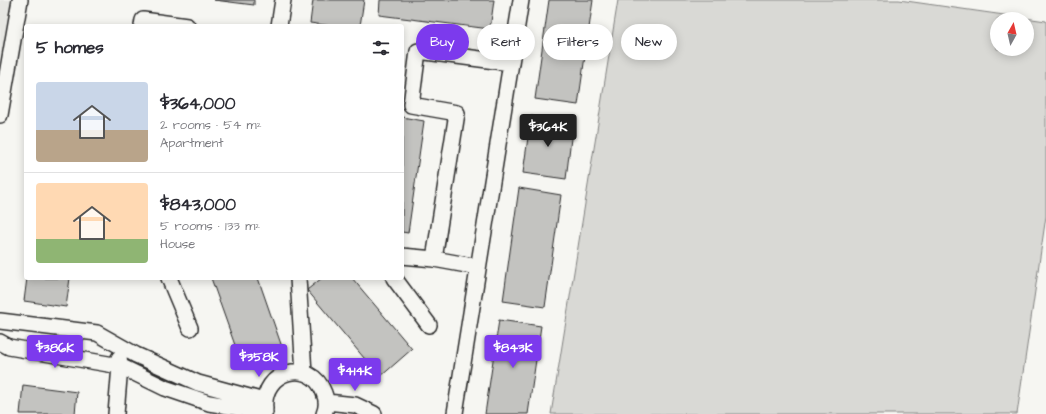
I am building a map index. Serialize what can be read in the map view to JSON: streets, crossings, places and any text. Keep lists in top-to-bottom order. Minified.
{"north":"top","page":{"chip":["Buy","Rent","Filters","New"],"heading":"5 homes","list":[{"name":"$364,000","note":"2 rooms · 54 m² · Apartment"},{"name":"$843,000","note":"5 rooms · 133 m² · House"}],"price":["$364K","$386K","$843K","$358K","$414K"]}}
